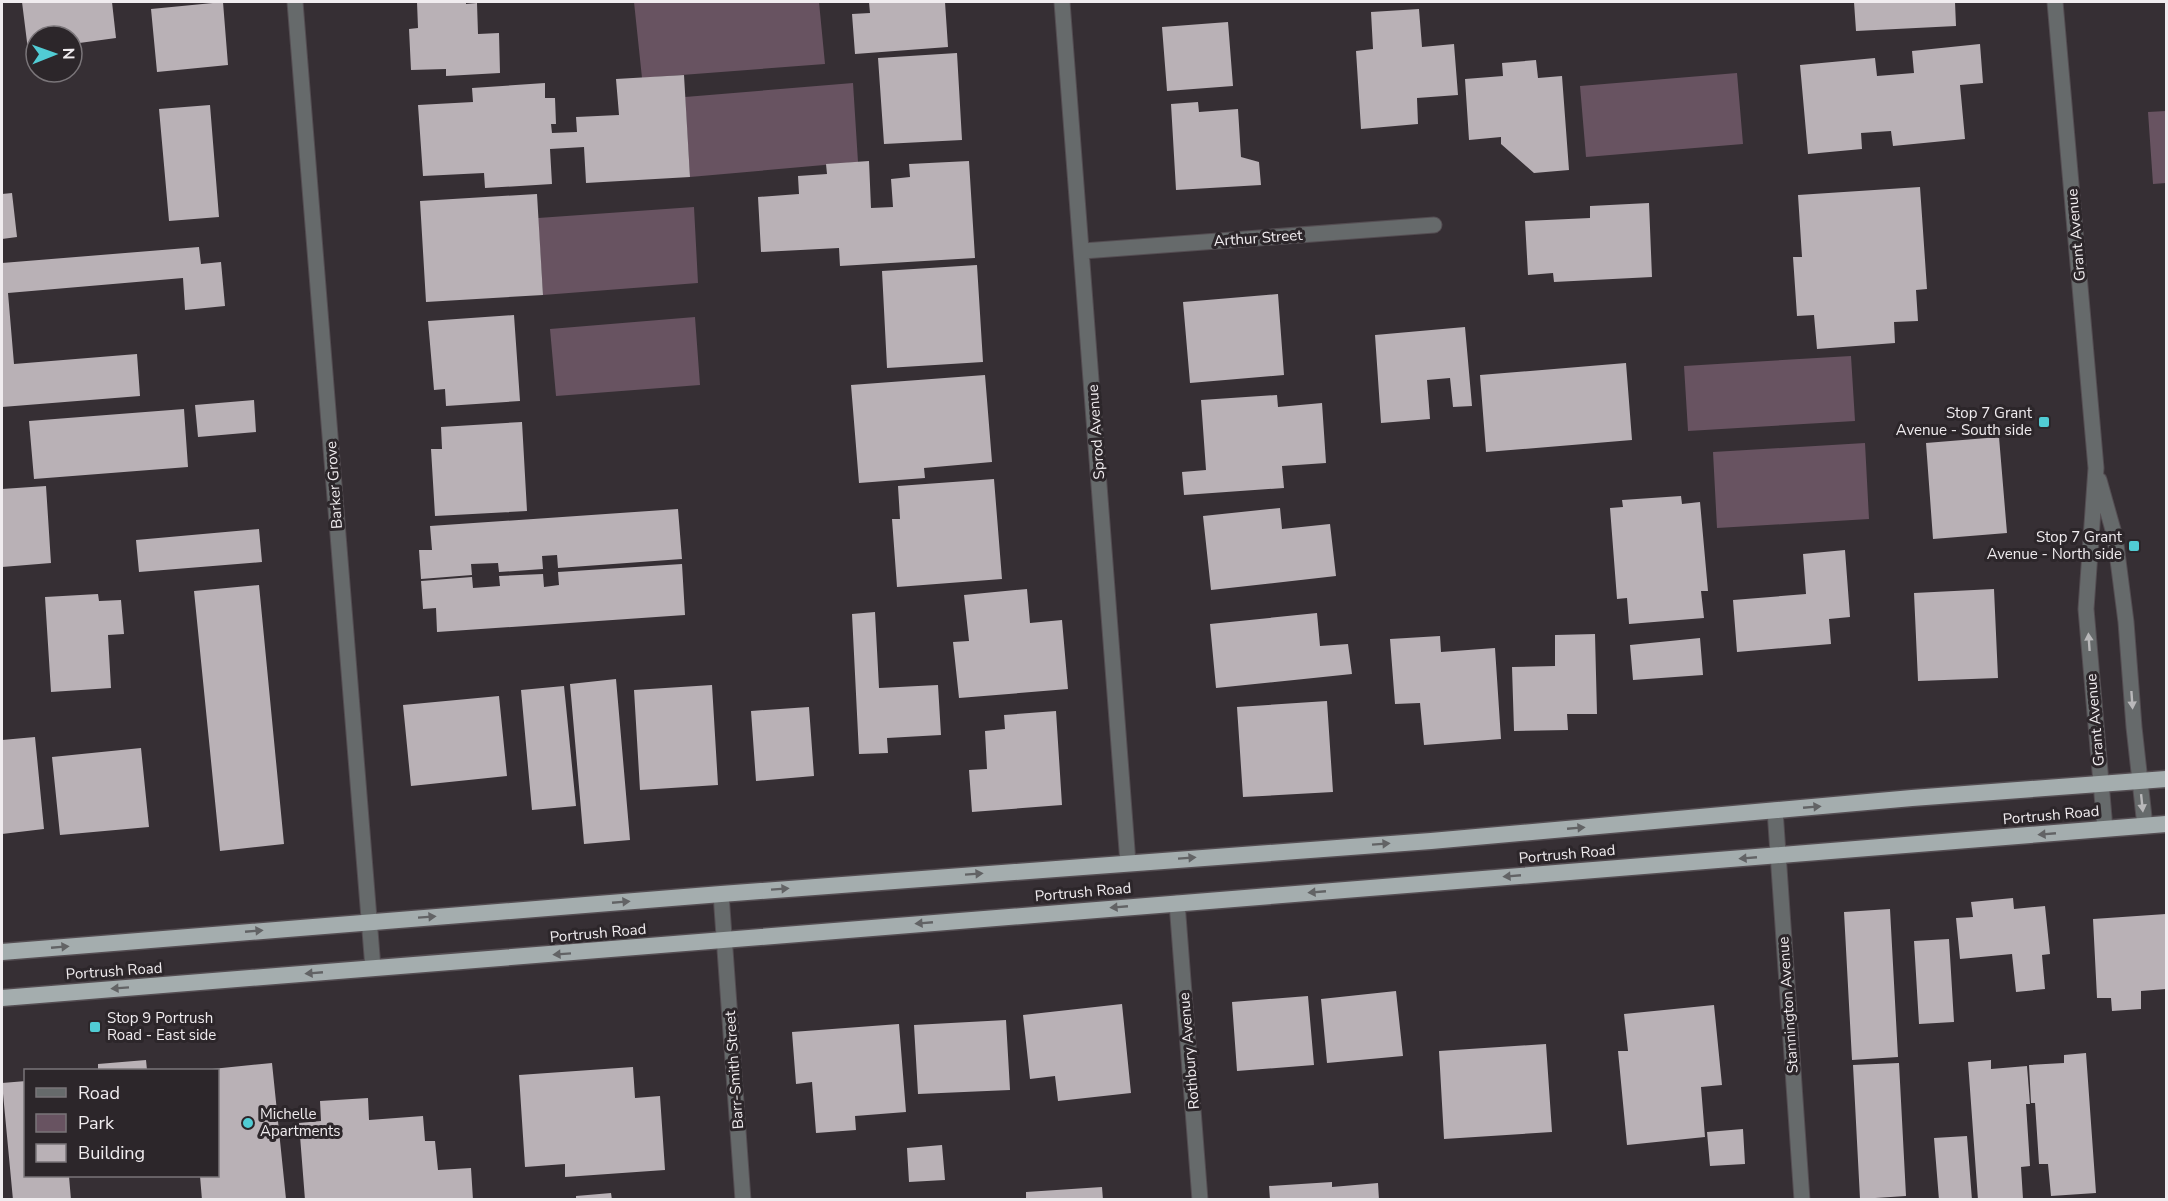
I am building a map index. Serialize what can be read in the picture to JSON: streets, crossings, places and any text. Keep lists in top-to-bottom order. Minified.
{"streets":{"highway":["Portrush Road"],"street":["Grant Avenue","Arthur Street","Sprod Avenue","Barker Grove","Stannington Avenue","Rothbury Avenue","Barr-Smith Street"]},"crossings":[["Grant Avenue","Portrush Road"],["Arthur Street","Sprod Avenue"],["Sprod Avenue","Portrush Road"],["Barker Grove","Portrush Road"],["Portrush Road","Stannington Avenue"],["Portrush Road","Rothbury Avenue"],["Portrush Road","Barr-Smith Street"]],"places":{"transit":["Stop 7 Grant Avenue - South side","Stop 7 Grant Avenue - North side","Stop 9 Portrush Road - East side"],"other":["Michelle Apartments"]},"legend":["Road","Park","Building"],"north":"right"}
